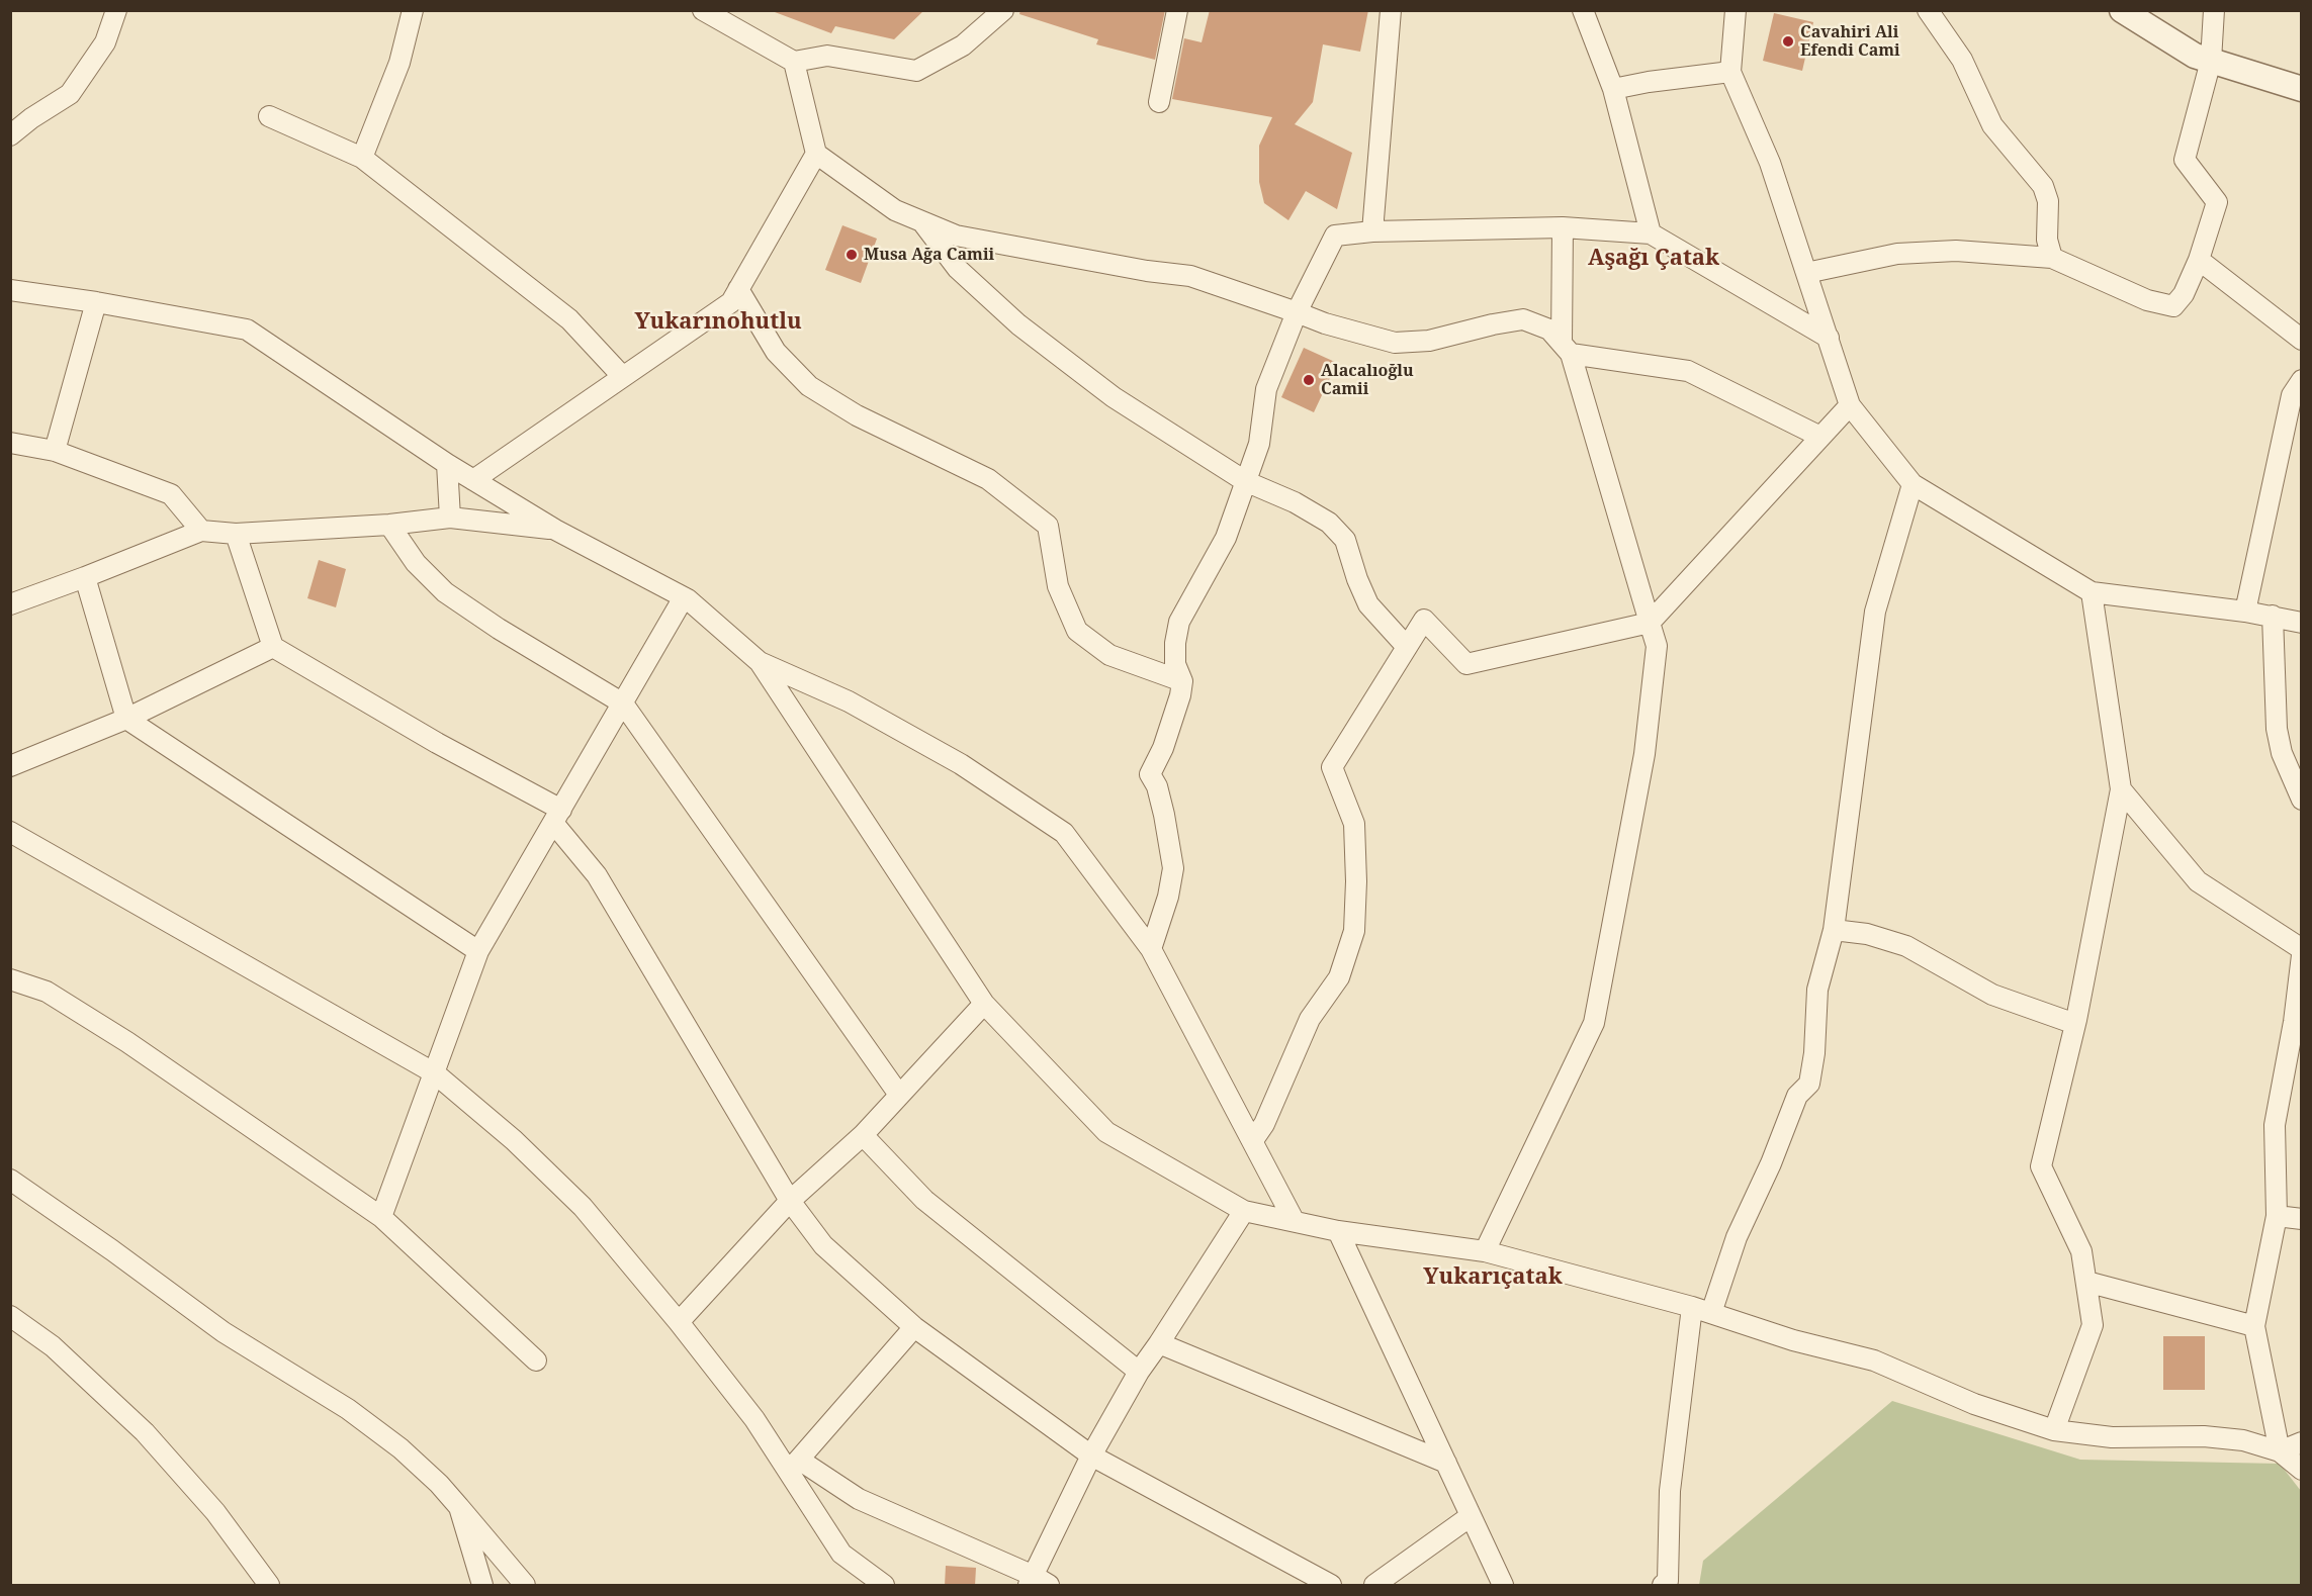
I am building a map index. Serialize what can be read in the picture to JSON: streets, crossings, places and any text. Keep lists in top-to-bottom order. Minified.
{"districts":["Aşağı Çatak","Yukarınohutlu","Yukarıçatak"],"places":["Cavahiri Ali Efendi Cami","Musa Ağa Camii","Alacalıoğlu Camii"]}
